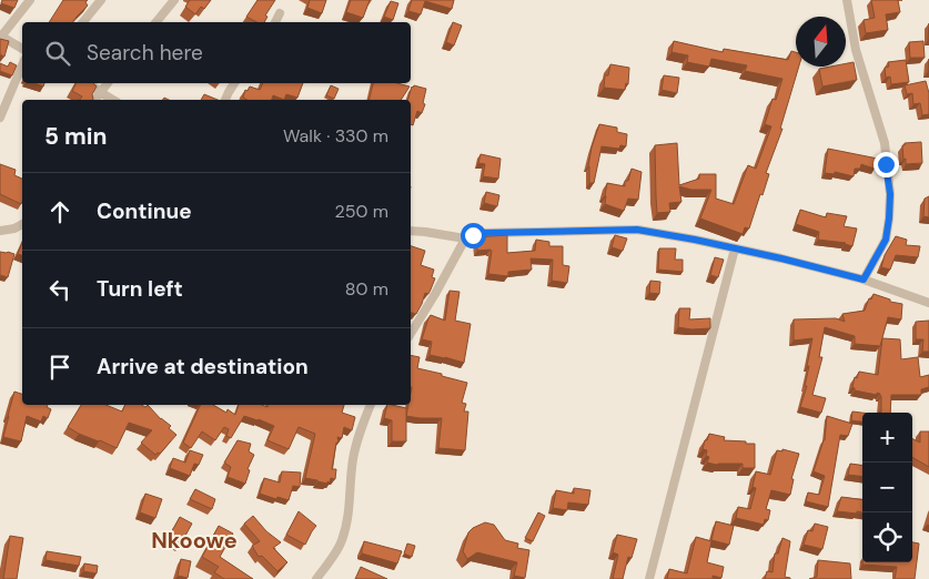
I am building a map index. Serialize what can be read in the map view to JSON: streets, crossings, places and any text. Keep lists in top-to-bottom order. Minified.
{"districts":["Nkoowe"],"north":"top","page":{"search":"Search here","heading":["5 min","Walk · 330 m"],"list":[["Continue","250 m"],["Turn left","80 m"],"Arrive at destination"],"map_buttons":["+","−"]}}
